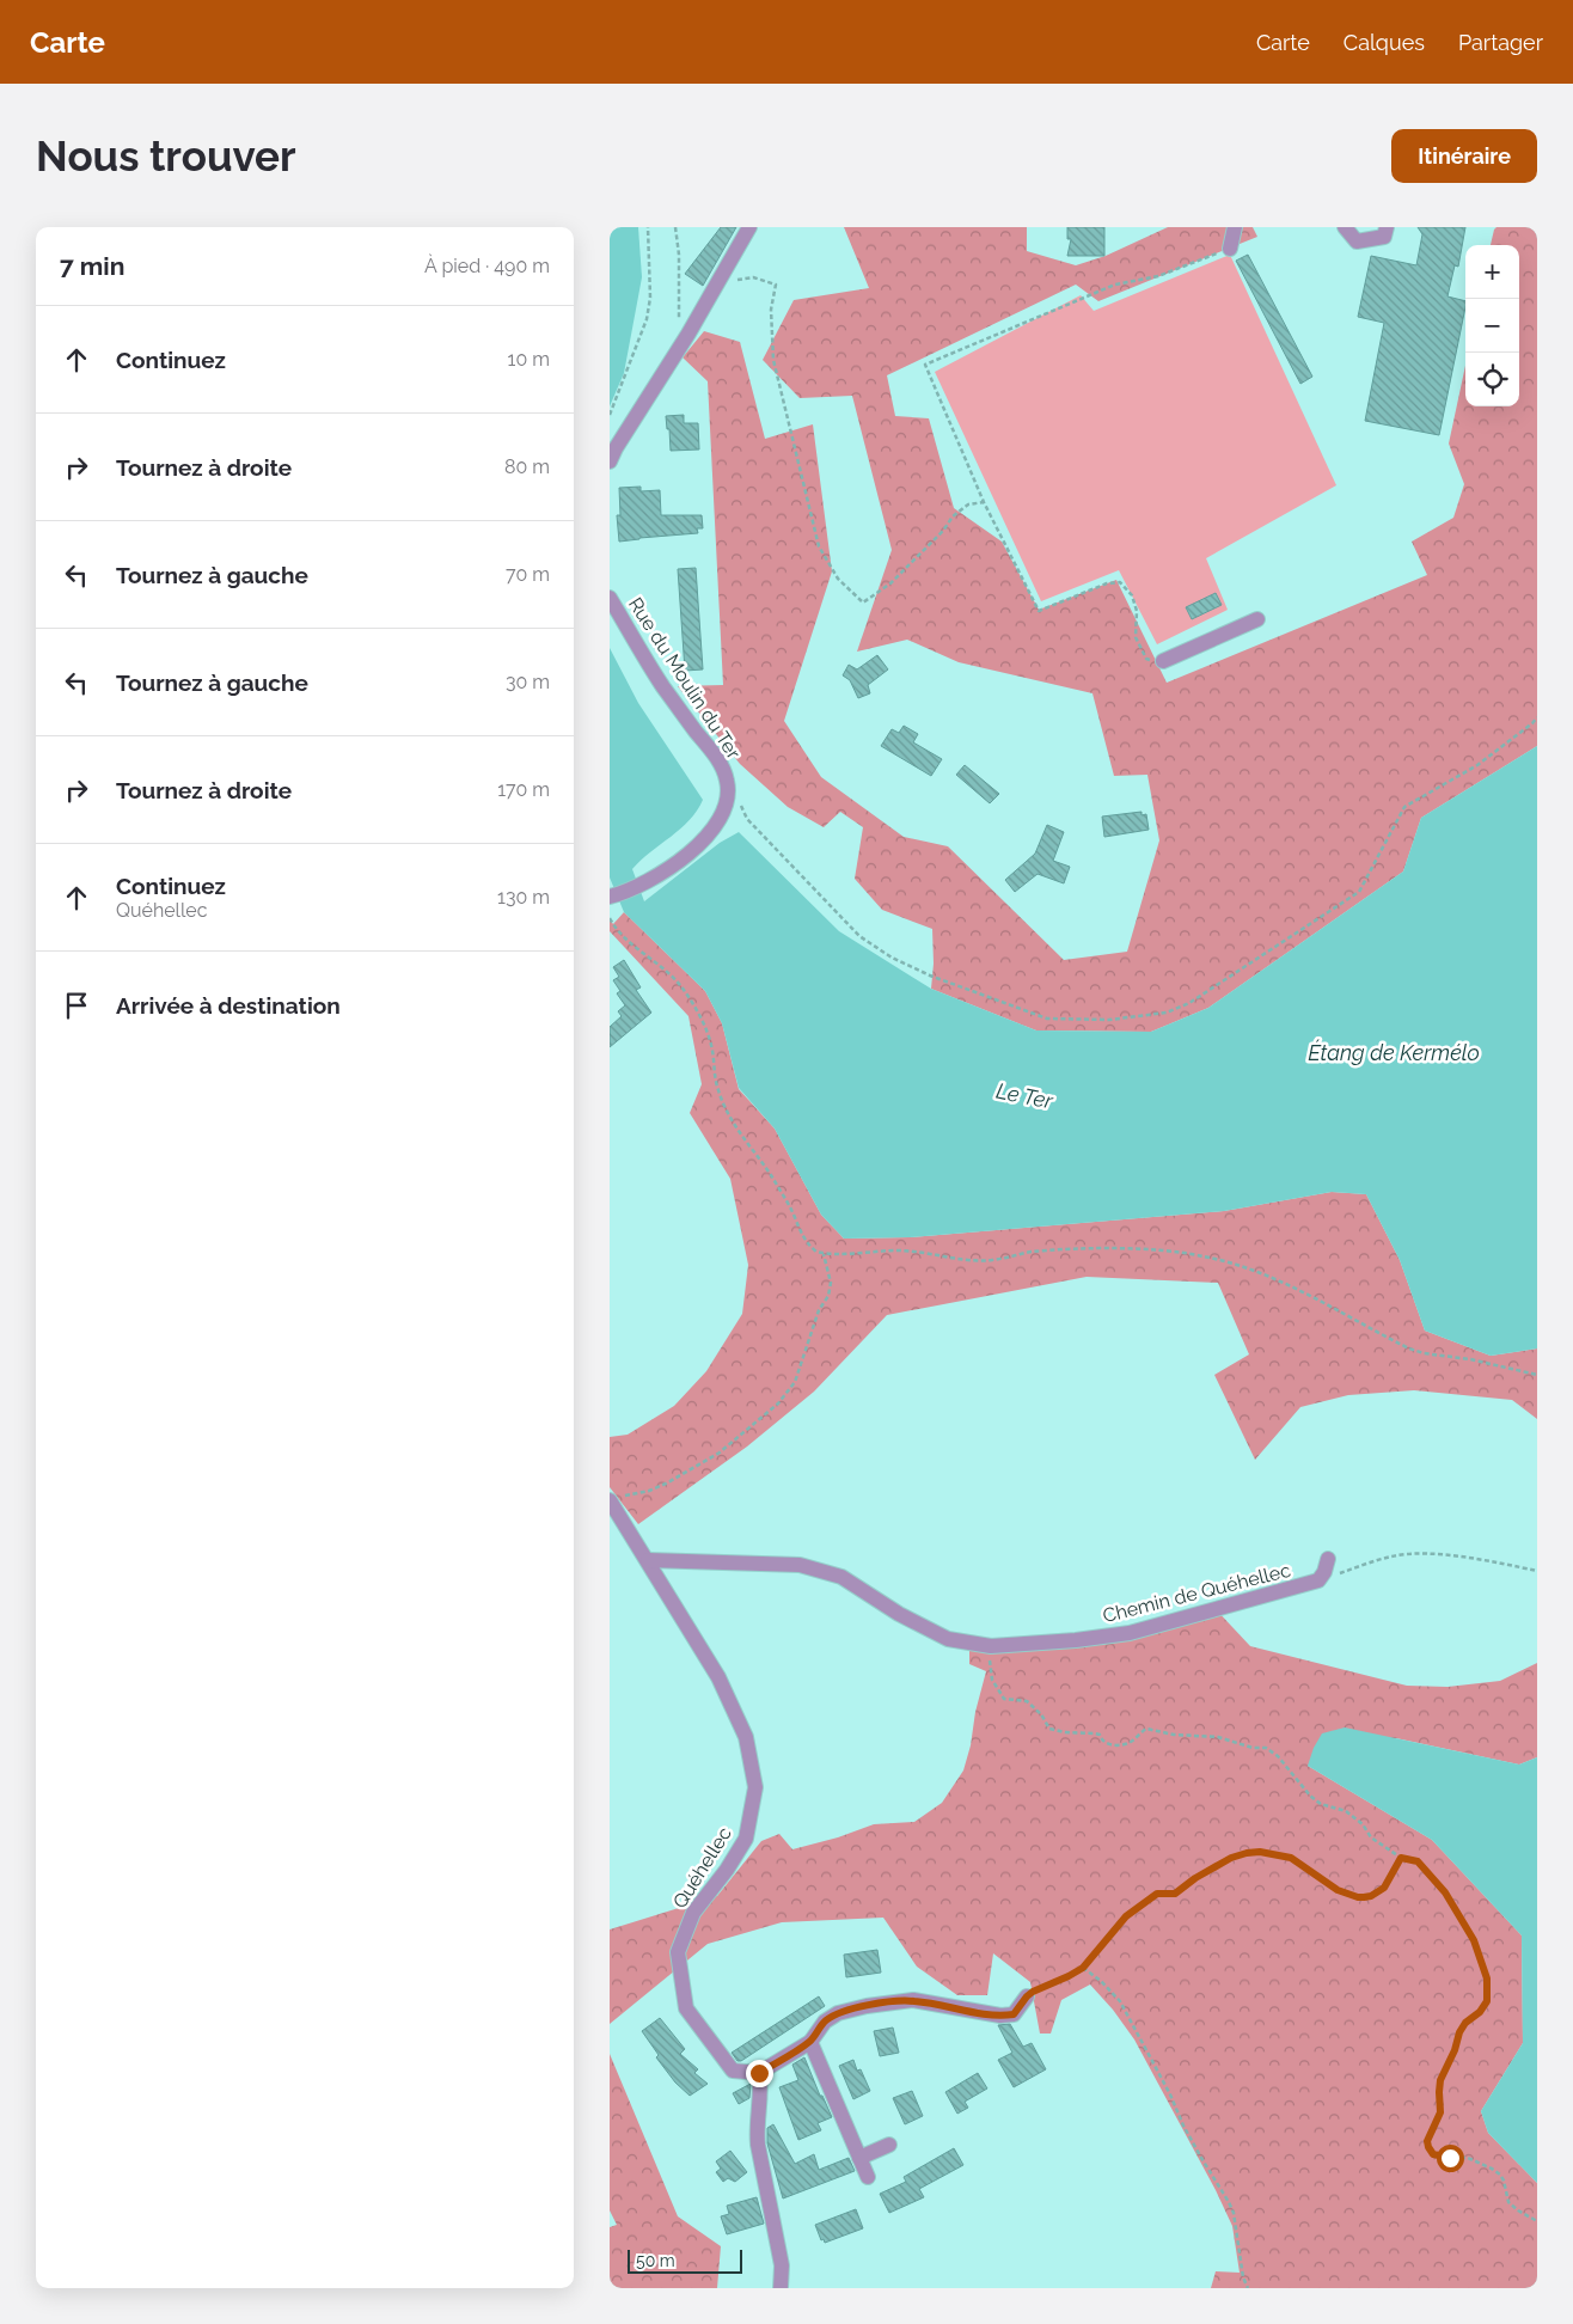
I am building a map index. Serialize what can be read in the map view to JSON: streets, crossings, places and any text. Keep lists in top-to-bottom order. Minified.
{"streets":{"street":["Rue du Moulin du Ter","Chemin de Quéhellec","Quéhellec"]},"crossings":[["Chemin de Quéhellec","Quéhellec"]],"water":["Étang de Kermélo","Le Ter"],"scale_bar":"50 m","page":{"header":"Carte","nav":["Carte","Calques","Partager"],"buttons":"Itinéraire","title":"Nous trouver","heading":["7 min","À pied · 490 m"],"map_buttons":["+","−"],"list":[["Continuez","10 m"],["Tournez à droite","80 m"],["Tournez à gauche","70 m"],["Tournez à gauche","30 m"],["Tournez à droite","170 m"],["Continuez","Quéhellec","130 m"],"Arrivée à destination"],"scale":"50 m"}}
